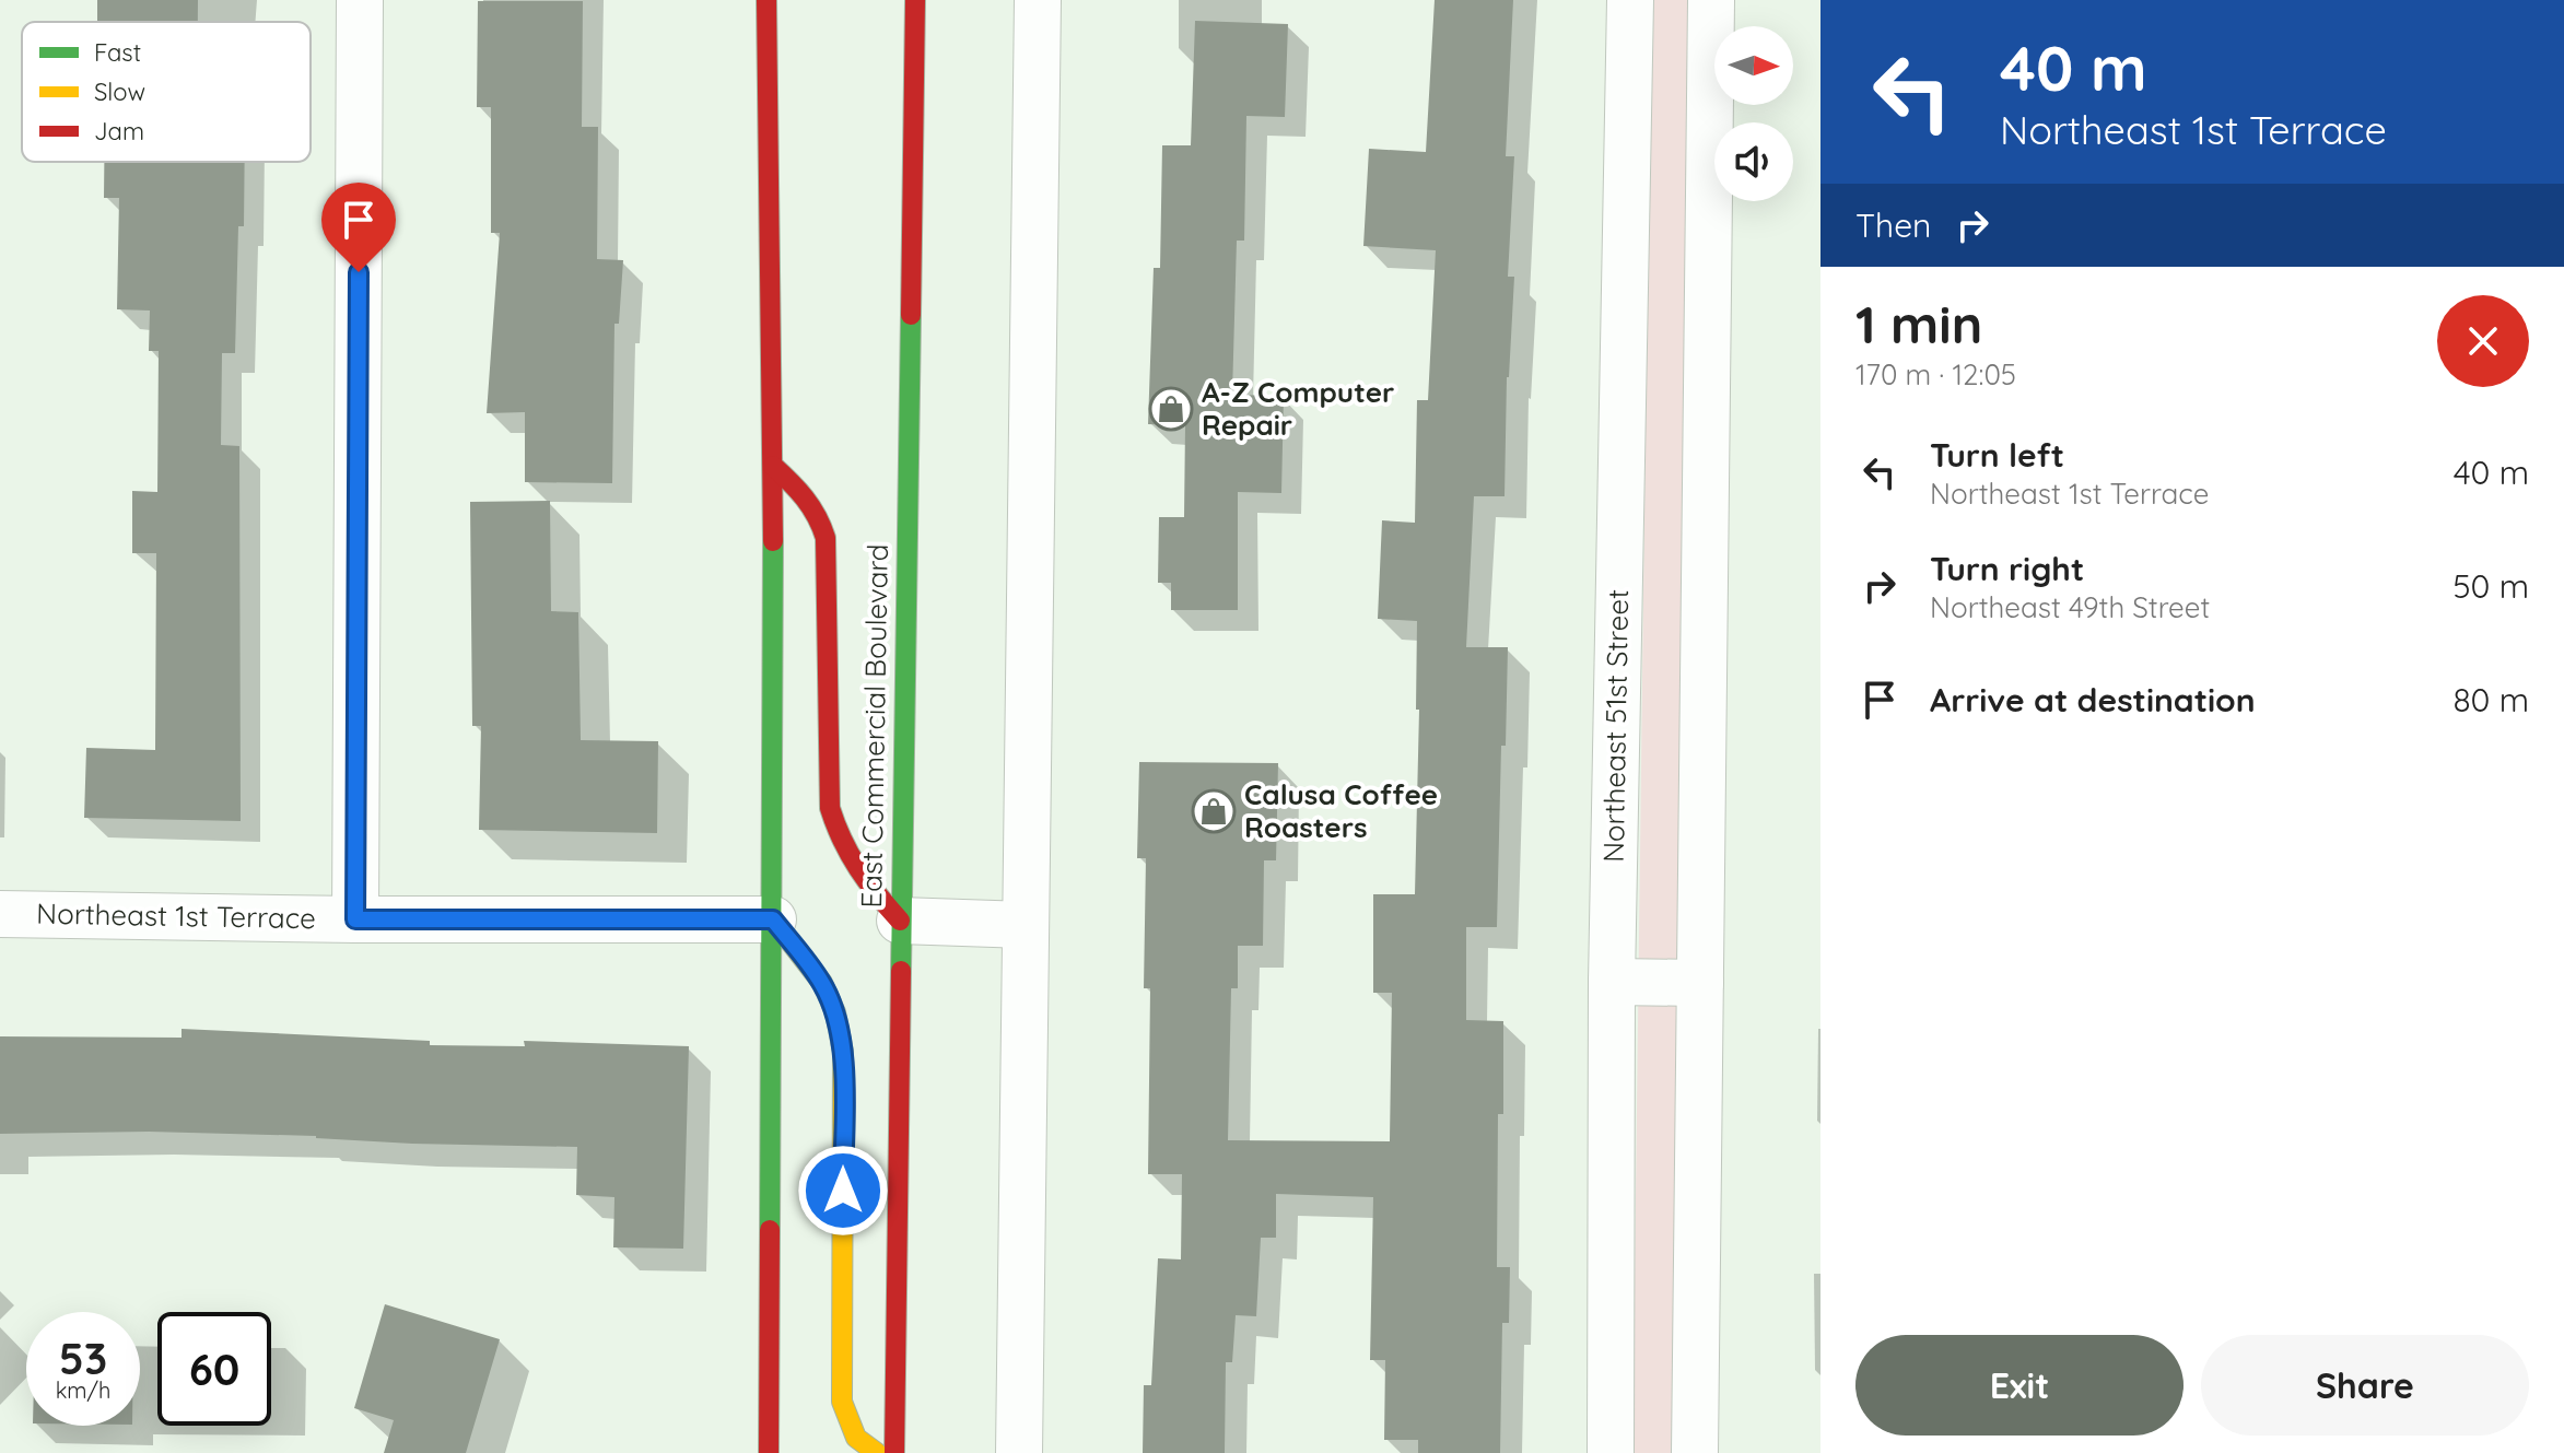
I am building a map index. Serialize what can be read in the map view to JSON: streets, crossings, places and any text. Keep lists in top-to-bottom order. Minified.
{"streets":{"main road":["East Commercial Boulevard"],"street":["Northeast 51st Street","Northeast 1st Terrace"]},"places":{"shop":["A-Z Computer Repair","Calusa Coffee Roasters"]},"legend":["Fast","Slow","Jam"],"north":"right","page":{"turn":["40 m","Northeast 1st Terrace"],"then":"Then","heading":["1 min","170 m · 12:05"],"list":[{"name":"Turn left","note":"Northeast 1st Terrace","value":"40 m"},{"name":"Turn right","note":"Northeast 49th Street","value":"50 m"},{"name":"Arrive at destination","value":"80 m"}],"speed":"53 km/h","limit":"60","buttons":["Exit","Share"]}}
